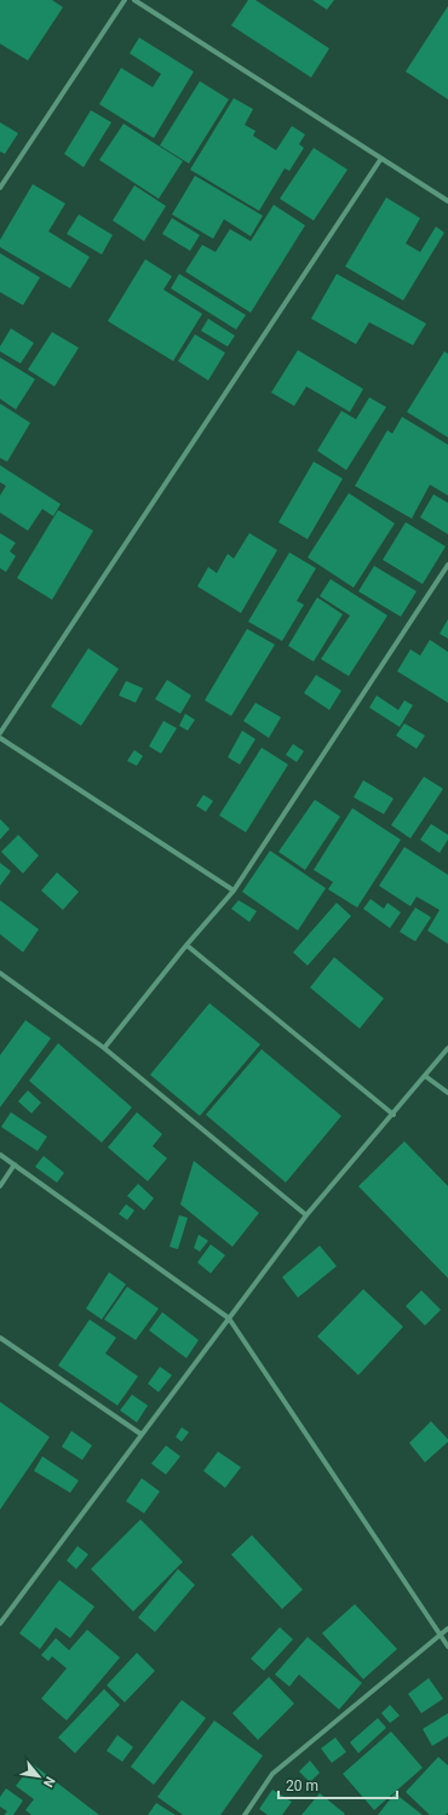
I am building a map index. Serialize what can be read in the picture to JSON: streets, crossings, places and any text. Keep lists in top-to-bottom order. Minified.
{"scale_bar":"20 m","north":"bottom right"}
